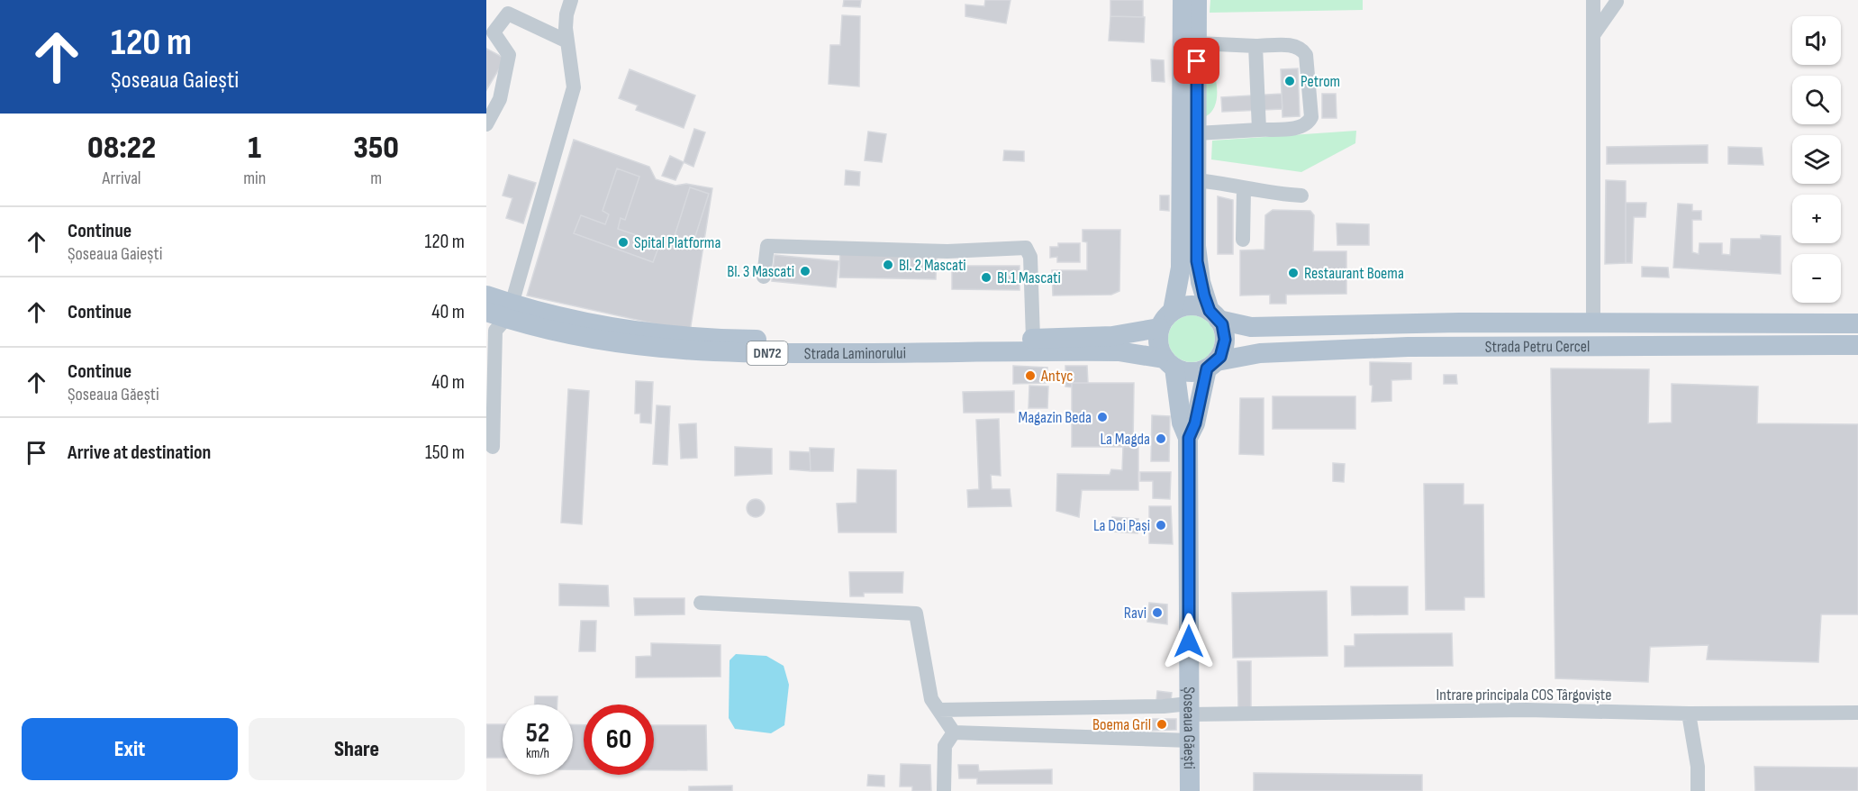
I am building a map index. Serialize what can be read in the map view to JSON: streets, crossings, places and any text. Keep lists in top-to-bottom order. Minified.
{"streets":{"main road":["Strada Petru Cercel","DN72","Strada Laminorului","Șoseaua Găești"],"lane":["Intrare principala COS Târgoviște"]},"crossings":[["Strada Petru Cercel","DN72"],["Strada Petru Cercel","Strada Laminorului"],["DN72","Strada Laminorului"],["Intrare principala COS Târgoviște","Șoseaua Găești"]],"places":["Petrom","Spital Platforma","Bl. 2 Mascati","Bl. 3 Mascati","Restaurant Boema","Bl.1 Mascati","Antyc","Magazin Beda","La Magda","La Doi Pași","Ravi","Boema Gril"],"page":{"turn":["120 m","Șoseaua Gaiești"],"map_buttons":["+","−"],"eta":["08:22","Arrival","1","min","350","m"],"list":[{"name":"Continue","note":"Șoseaua Gaiești","value":"120 m"},{"name":"Continue","value":"40 m"},{"name":"Continue","note":"Șoseaua Găești","value":"40 m"},{"name":"Arrive at destination","value":"150 m"}],"speed":"52 km/h","limit":"60","buttons":["Exit","Share"]}}
